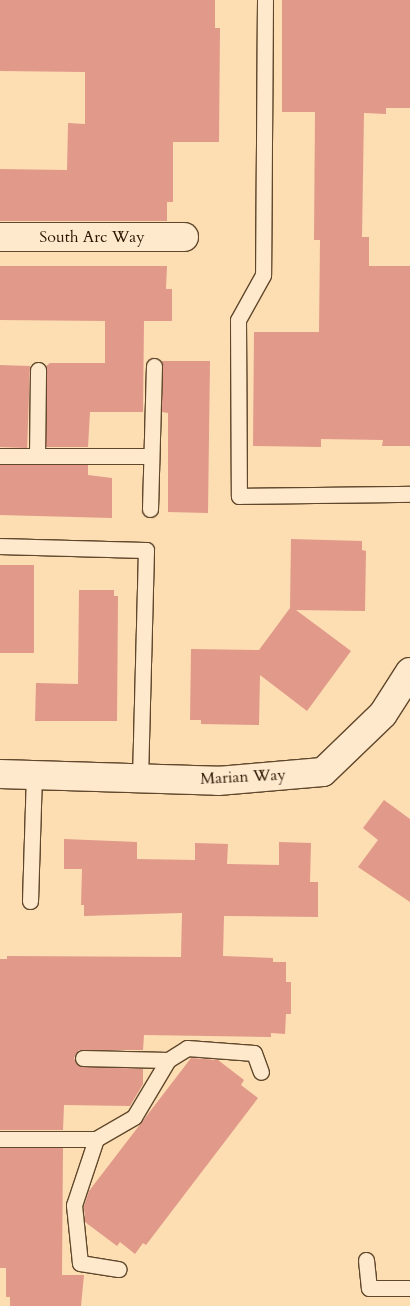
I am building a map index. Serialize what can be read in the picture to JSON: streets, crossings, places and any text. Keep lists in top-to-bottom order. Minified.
{"streets":{"street":["South Arc Way","Marian Way"]}}
